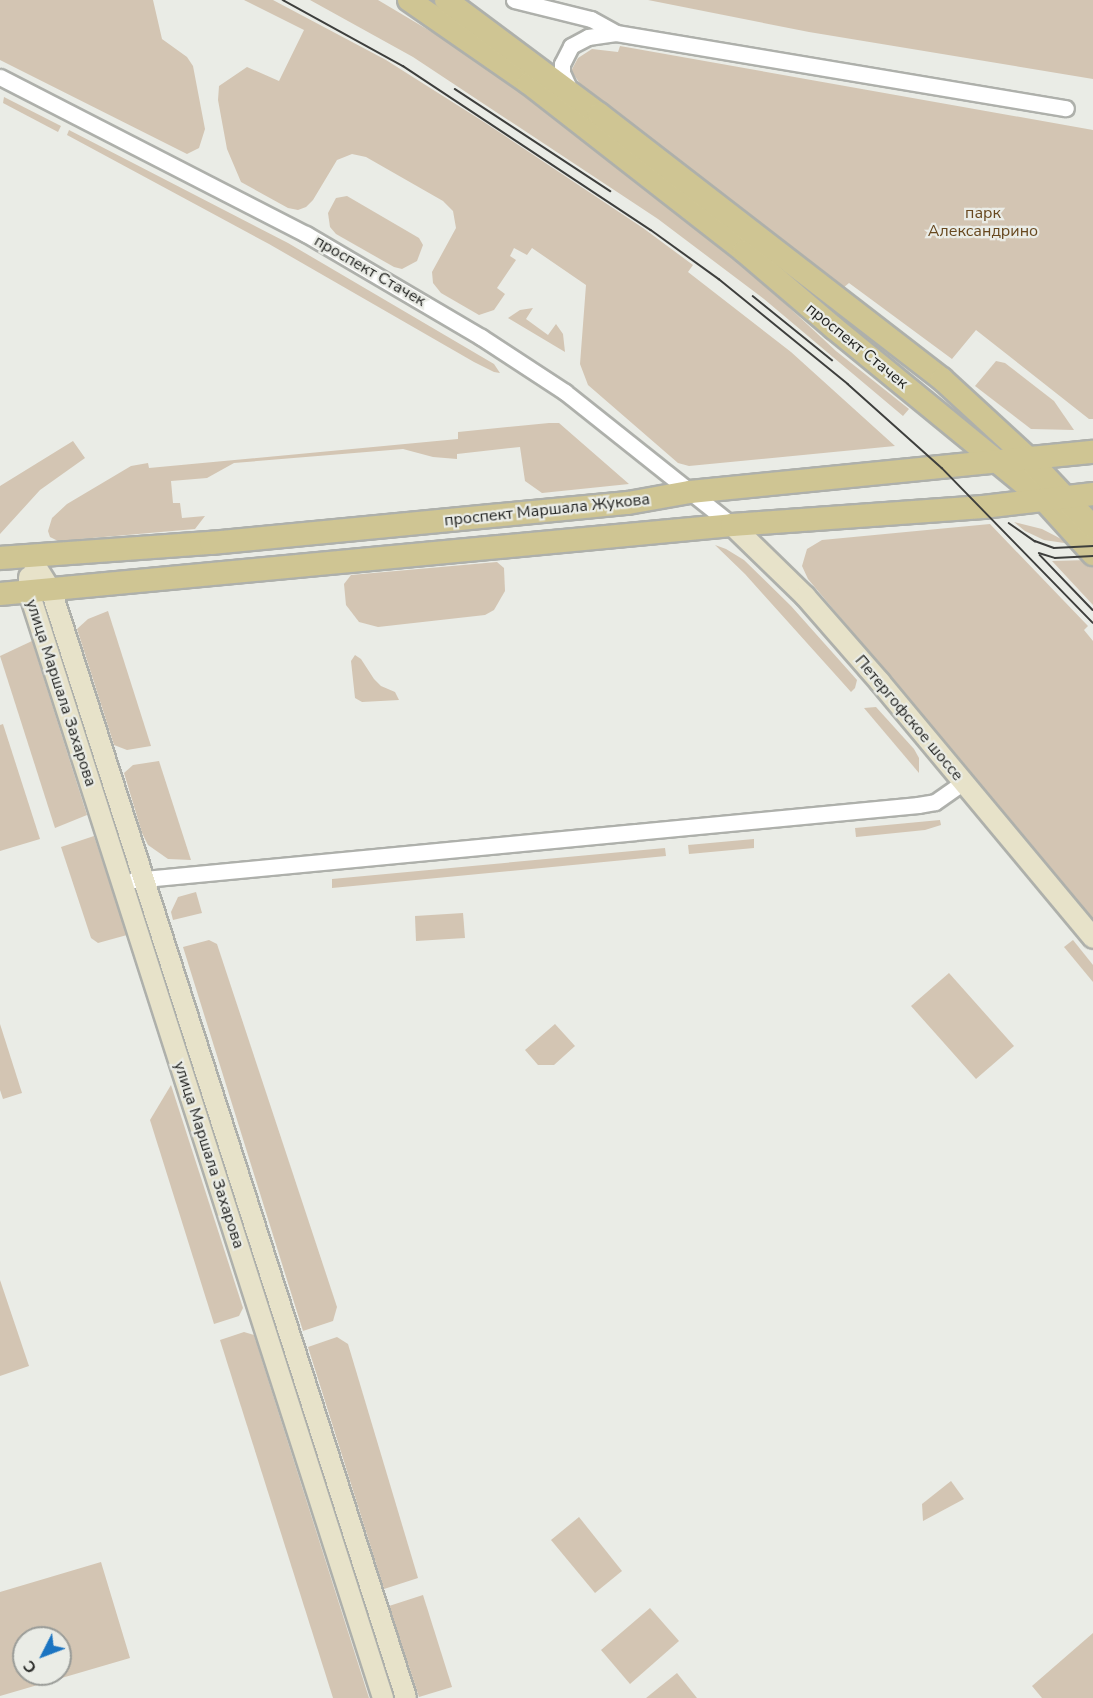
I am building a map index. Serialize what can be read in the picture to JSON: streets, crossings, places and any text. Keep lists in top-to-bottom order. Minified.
{"streets":{"main road":["проспект Стачек","проспект Маршала Жукова"],"street":["улица Маршала Захарова","Петергофское шоссе"]},"crossings":[["проспект Стачек","проспект Маршала Жукова"],["проспект Стачек","Петергофское шоссе"],["проспект Маршала Жукова","улица Маршала Захарова"],["проспект Маршала Жукова","Петергофское шоссе"]],"parks":["парк Александрино"],"north":"bottom left"}
